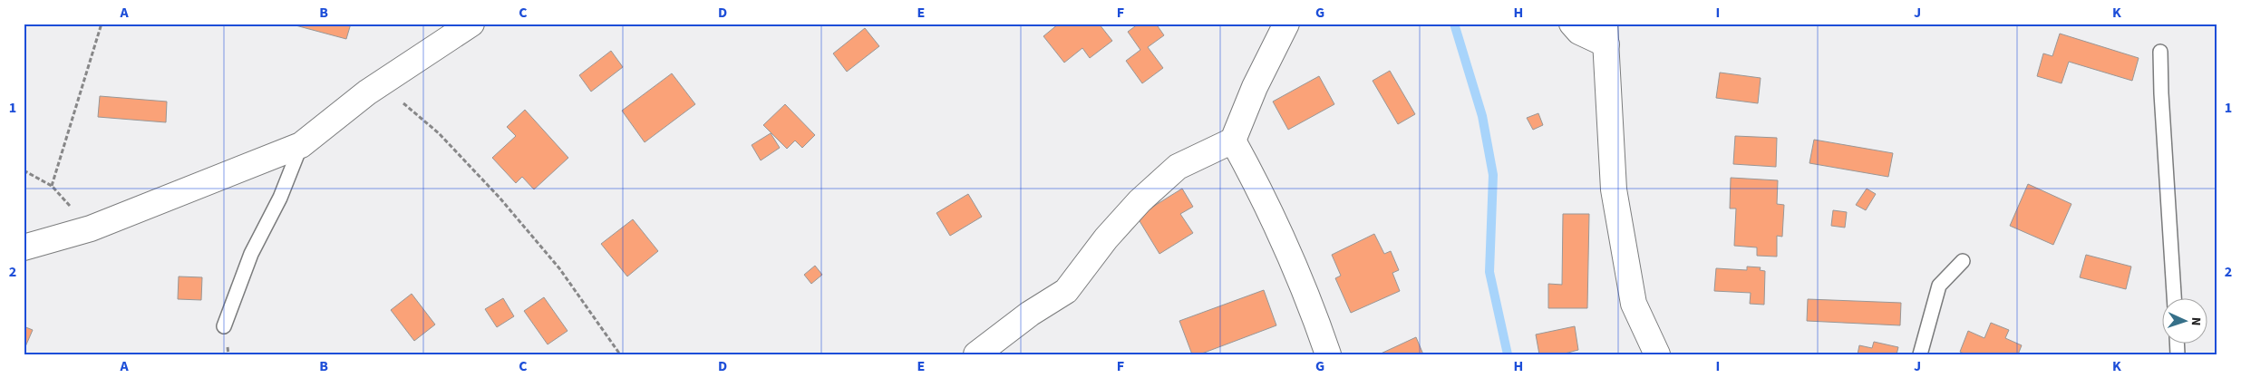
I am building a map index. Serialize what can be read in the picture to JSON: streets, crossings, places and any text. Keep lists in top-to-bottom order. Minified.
{"north":"right","grid":{"columns":["A","B","C","D","E","F","G","H","I","J","K"],"rows":["1","2"]}}
